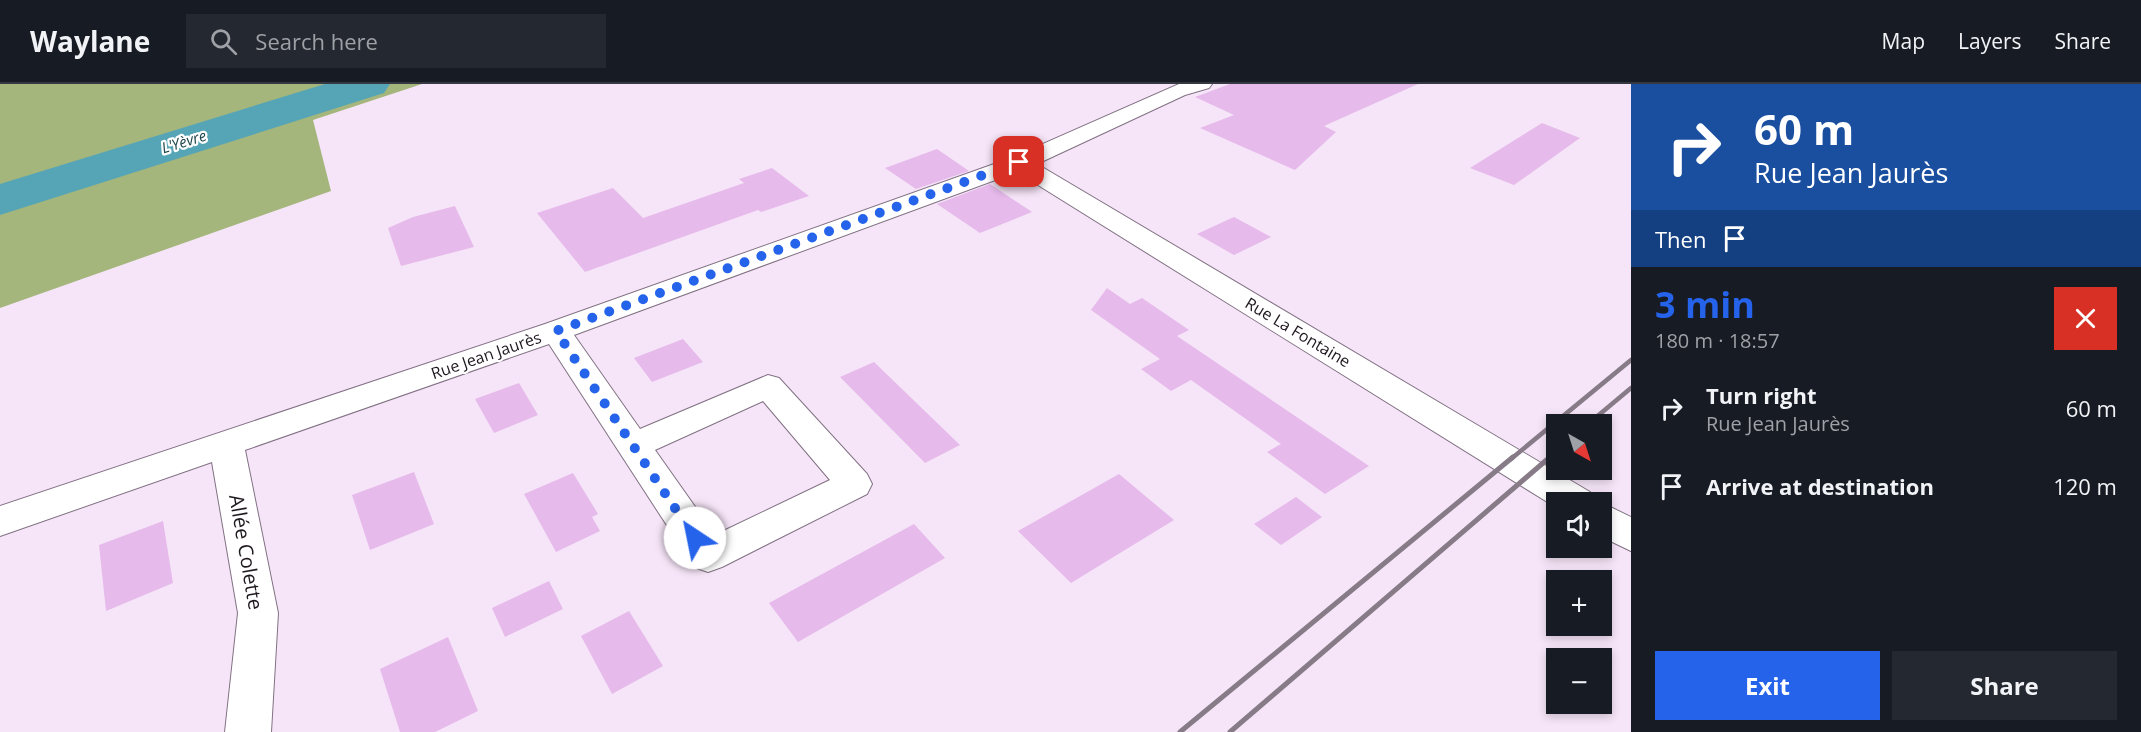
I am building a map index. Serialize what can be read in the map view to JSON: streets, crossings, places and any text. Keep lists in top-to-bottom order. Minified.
{"streets":{"street":["Rue La Fontaine","Rue Jean Jaurès","Allée Colette"]},"crossings":[["Rue La Fontaine","Rue Jean Jaurès"],["Rue Jean Jaurès","Allée Colette"]],"water":["L'Yèvre"],"north":"bottom right","page":{"header":"Waylane","search":"Search here","nav":["Map","Layers","Share"],"turn":["60 m","Rue Jean Jaurès"],"then":"Then","heading":["3 min","180 m · 18:57"],"list":[{"name":"Turn right","note":"Rue Jean Jaurès","value":"60 m"},{"name":"Arrive at destination","value":"120 m"}],"map_buttons":["+","−"],"buttons":["Exit","Share"]}}
